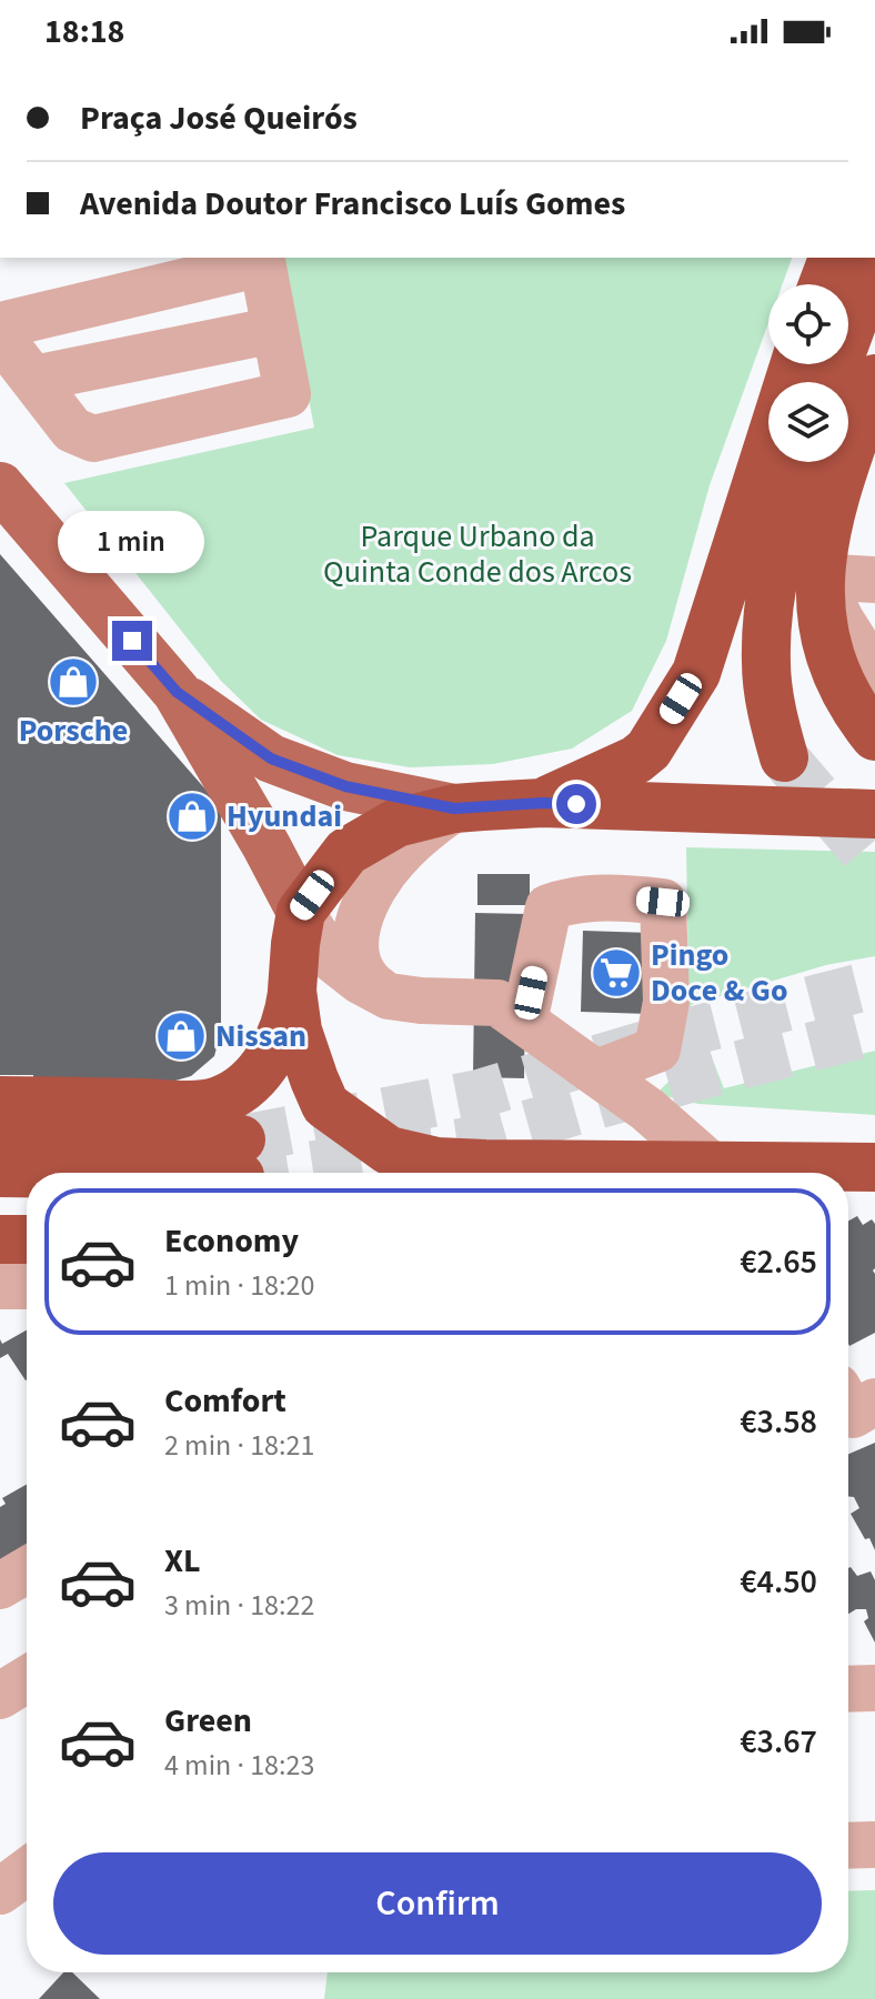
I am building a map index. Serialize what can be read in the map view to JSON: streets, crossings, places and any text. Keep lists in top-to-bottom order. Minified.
{"parks":["Parque Urbano da Quinta Conde dos Arcos"],"places":{"shop":["Porsche","Hyundai","Nissan"],"supermarket":["Pingo Doce & Go"]},"page":{"status":"18:18","banner":["Praça José Queirós","Avenida Doutor Francisco Luís Gomes"],"bubble":"1 min","list":[{"name":"Economy","note":"1 min · 18:20","value":"€2.65"},{"name":"Comfort","note":"2 min · 18:21","value":"€3.58"},{"name":"XL","note":"3 min · 18:22","value":"€4.50"},{"name":"Green","note":"4 min · 18:23","value":"€3.67"}],"buttons":"Confirm"}}
